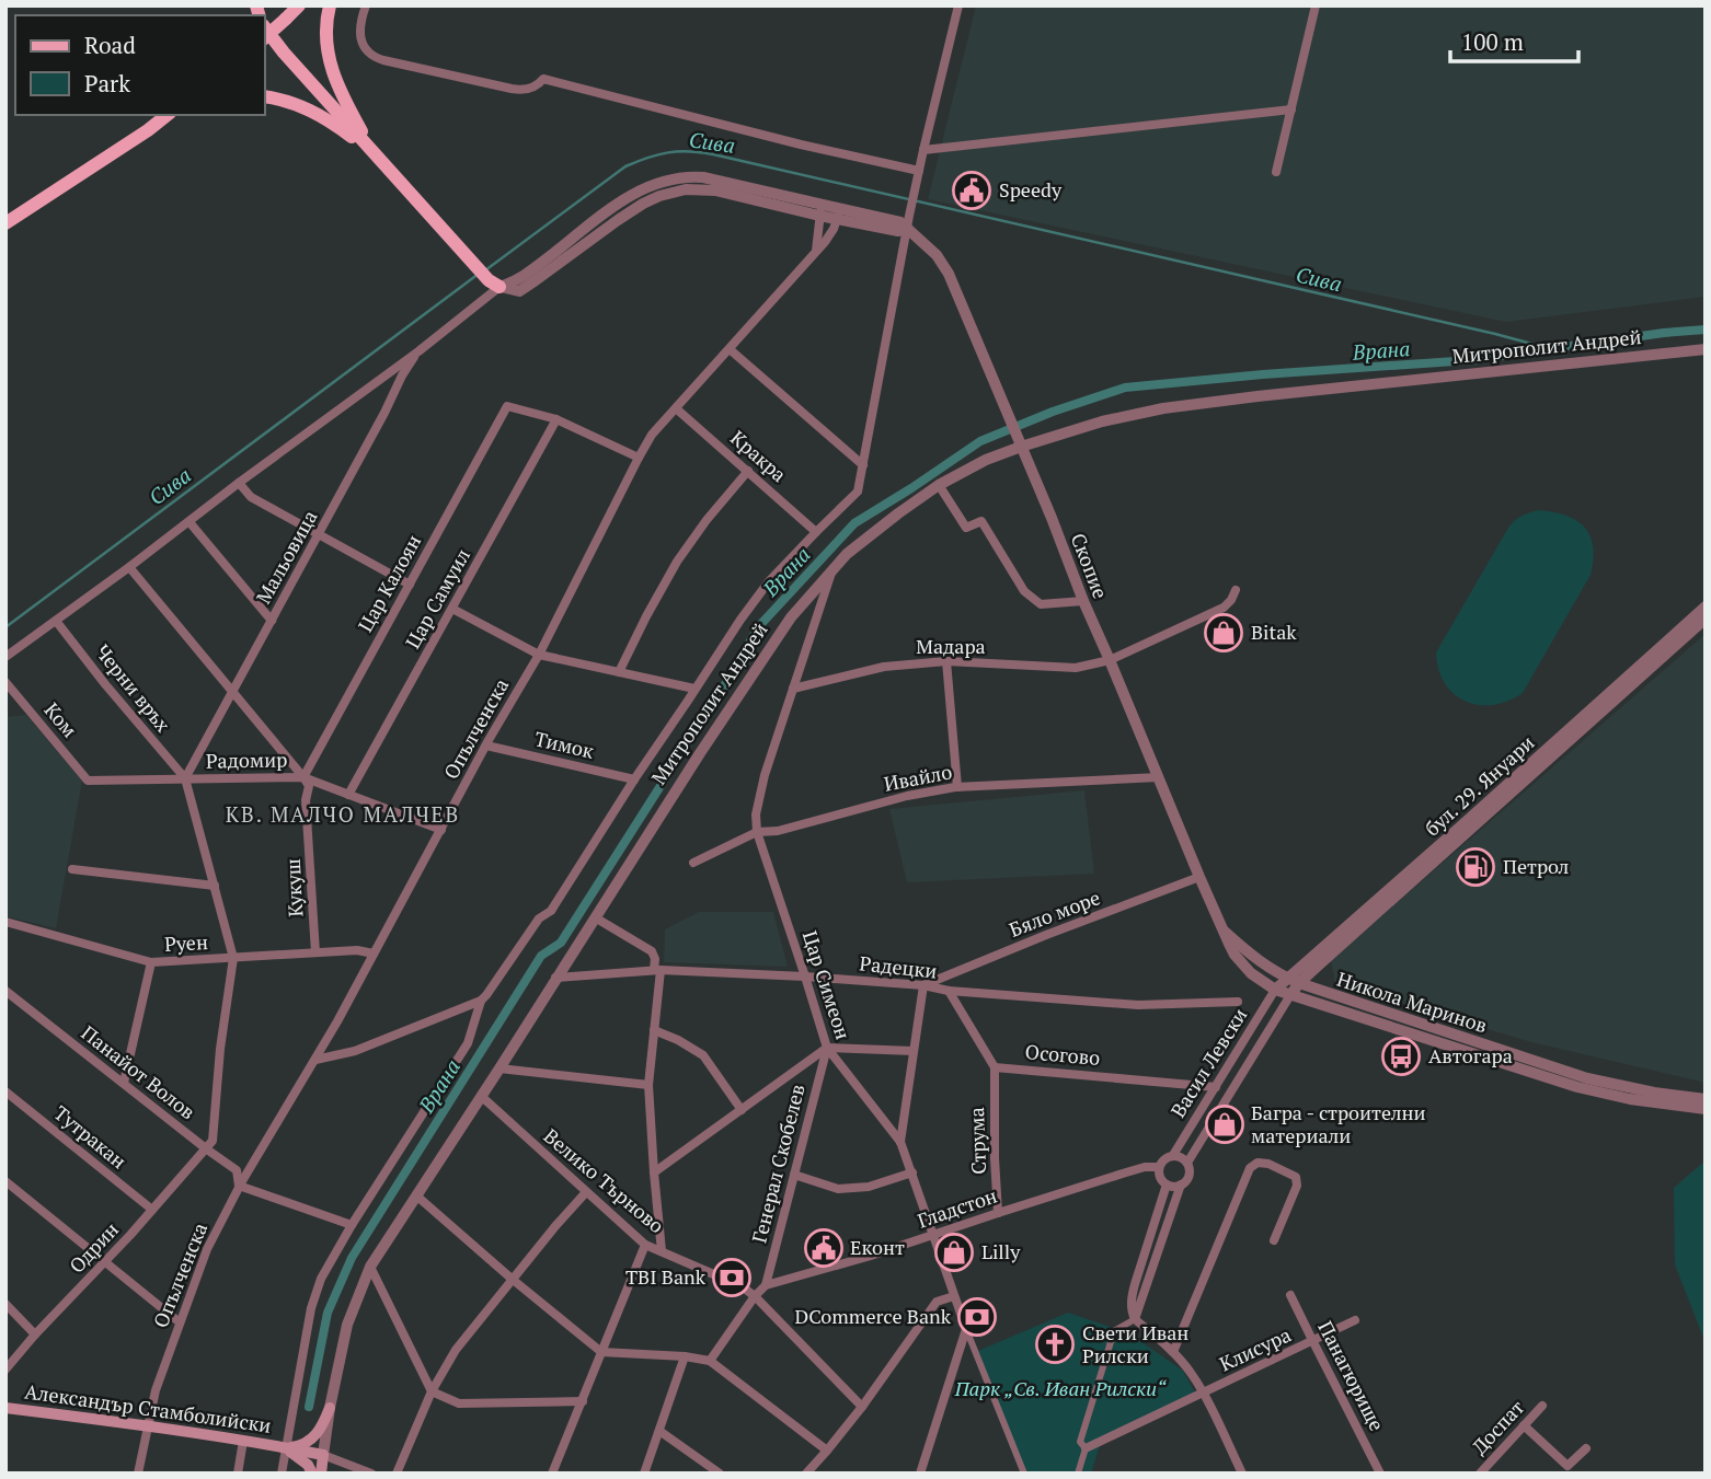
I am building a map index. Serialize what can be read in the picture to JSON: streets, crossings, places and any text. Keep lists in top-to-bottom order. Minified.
{"streets":{"main road":["Митрополит Андрей","Александър Стамболийски"],"street":["Кракра","Мальовица","Скопие","Цар Калоян","Цар Самуил","Мадара","Черни връх","Ком","Опълченска","Тимок","Радомир","Ивайло","бул. 29. Януари","Кукуш","Бяло море","Руен","Радецки","Цар Симеон","Никола Маринов","Осогово","Васил Левски","Панайот Волов","Тутракан","Струма","Генерал Скобелев","Велико Търново","Гладстон","Одрин","Клисура","Панагюрище","Доспат"]},"crossings":[["Митрополит Андрей","Кракра"],["Митрополит Андрей","Скопие"],["Митрополит Андрей","Тимок"],["Митрополит Андрей","Радецки"],["Митрополит Андрей","Цар Симеон"],["Митрополит Андрей","Велико Търново"],["Митрополит Андрей","Александър Стамболийски"],["Кракра","Опълченска"],["Мальовица","Черни връх"],["Мальовица","Радомир"],["Скопие","Мадара"],["Скопие","Ивайло"],["Скопие","бул. 29. Януари"],["Скопие","Бяло море"],["Скопие","Никола Маринов"],["Скопие","Васил Левски"],["Цар Калоян","Цар Самуил"],["Цар Калоян","Радомир"],["Цар Калоян","Кукуш"],["Цар Самуил","Радомир"],["Мадара","Цар Симеон"],["Черни връх","Радомир"],["Ком","Радомир"],["Опълченска","Тимок"],["Опълченска","Радомир"],["Опълченска","Руен"],["Опълченска","Панайот Волов"],["Опълченска","Александър Стамболийски"],["Радомир","Кукуш"],["Ивайло","Цар Симеон"],["бул. 29. Януари","Никола Маринов"],["бул. 29. Януари","Васил Левски"],["Кукуш","Руен"],["Бяло море","Радецки"],["Радецки","Цар Симеон"],["Цар Симеон","Генерал Скобелев"],["Цар Симеон","Гладстон"],["Никола Маринов","Васил Левски"],["Осогово","Васил Левски"],["Осогово","Струма"],["Васил Левски","Гладстон"],["Панайот Волов","Одрин"],["Тутракан","Одрин"],["Струма","Гладстон"],["Генерал Скобелев","Гладстон"],["Клисура","Панагюрище"]],"districts":["КВ. МАЛЧО МАЛЧЕВ"],"water":["Сива","Врана"],"parks":["Парк „Св. Иван Рилски“"],"places":{"public building":["Speedy","Еконт"],"shop":["Bitak","Багра - строителни материали","Lilly"],"fuel station":["Петрол"],"bus stop":["Автогара"],"bank":["TBI Bank","DCommerce Bank"],"church":["Свети Иван Рилски"]},"legend":["Road","Park"],"scale_bar":"100 m"}
